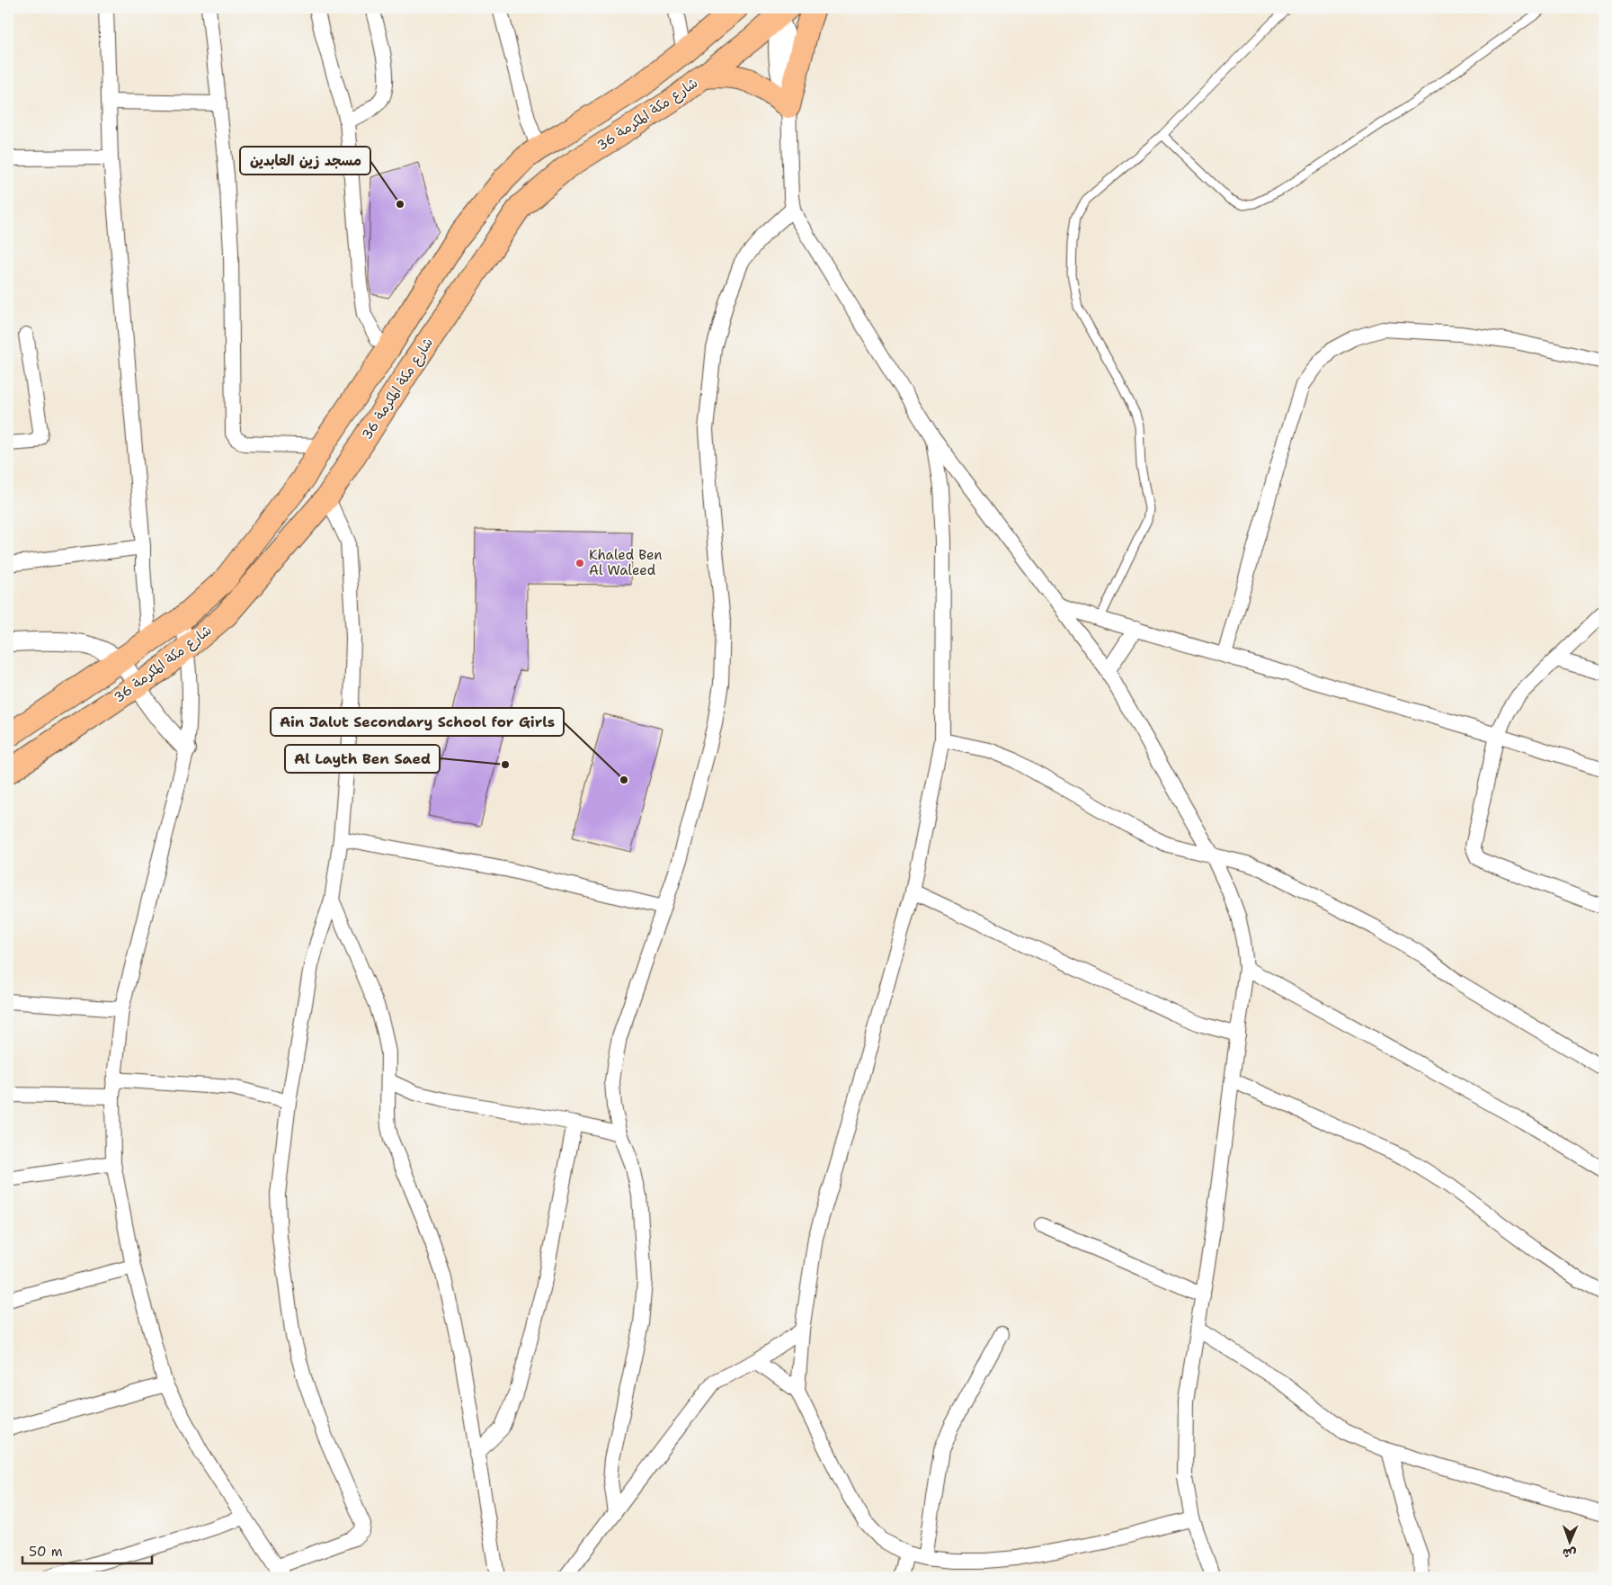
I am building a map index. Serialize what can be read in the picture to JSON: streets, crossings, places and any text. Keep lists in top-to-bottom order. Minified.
{"streets":{"main road":["شارع مكة المكرمة 36"]},"places":["مسجد زين العابدين","Khaled Ben Al Waleed","Al Layth Ben Saed","Ain Jalut Secondary School for Girls"],"scale_bar":"50 m","north":"bottom"}
